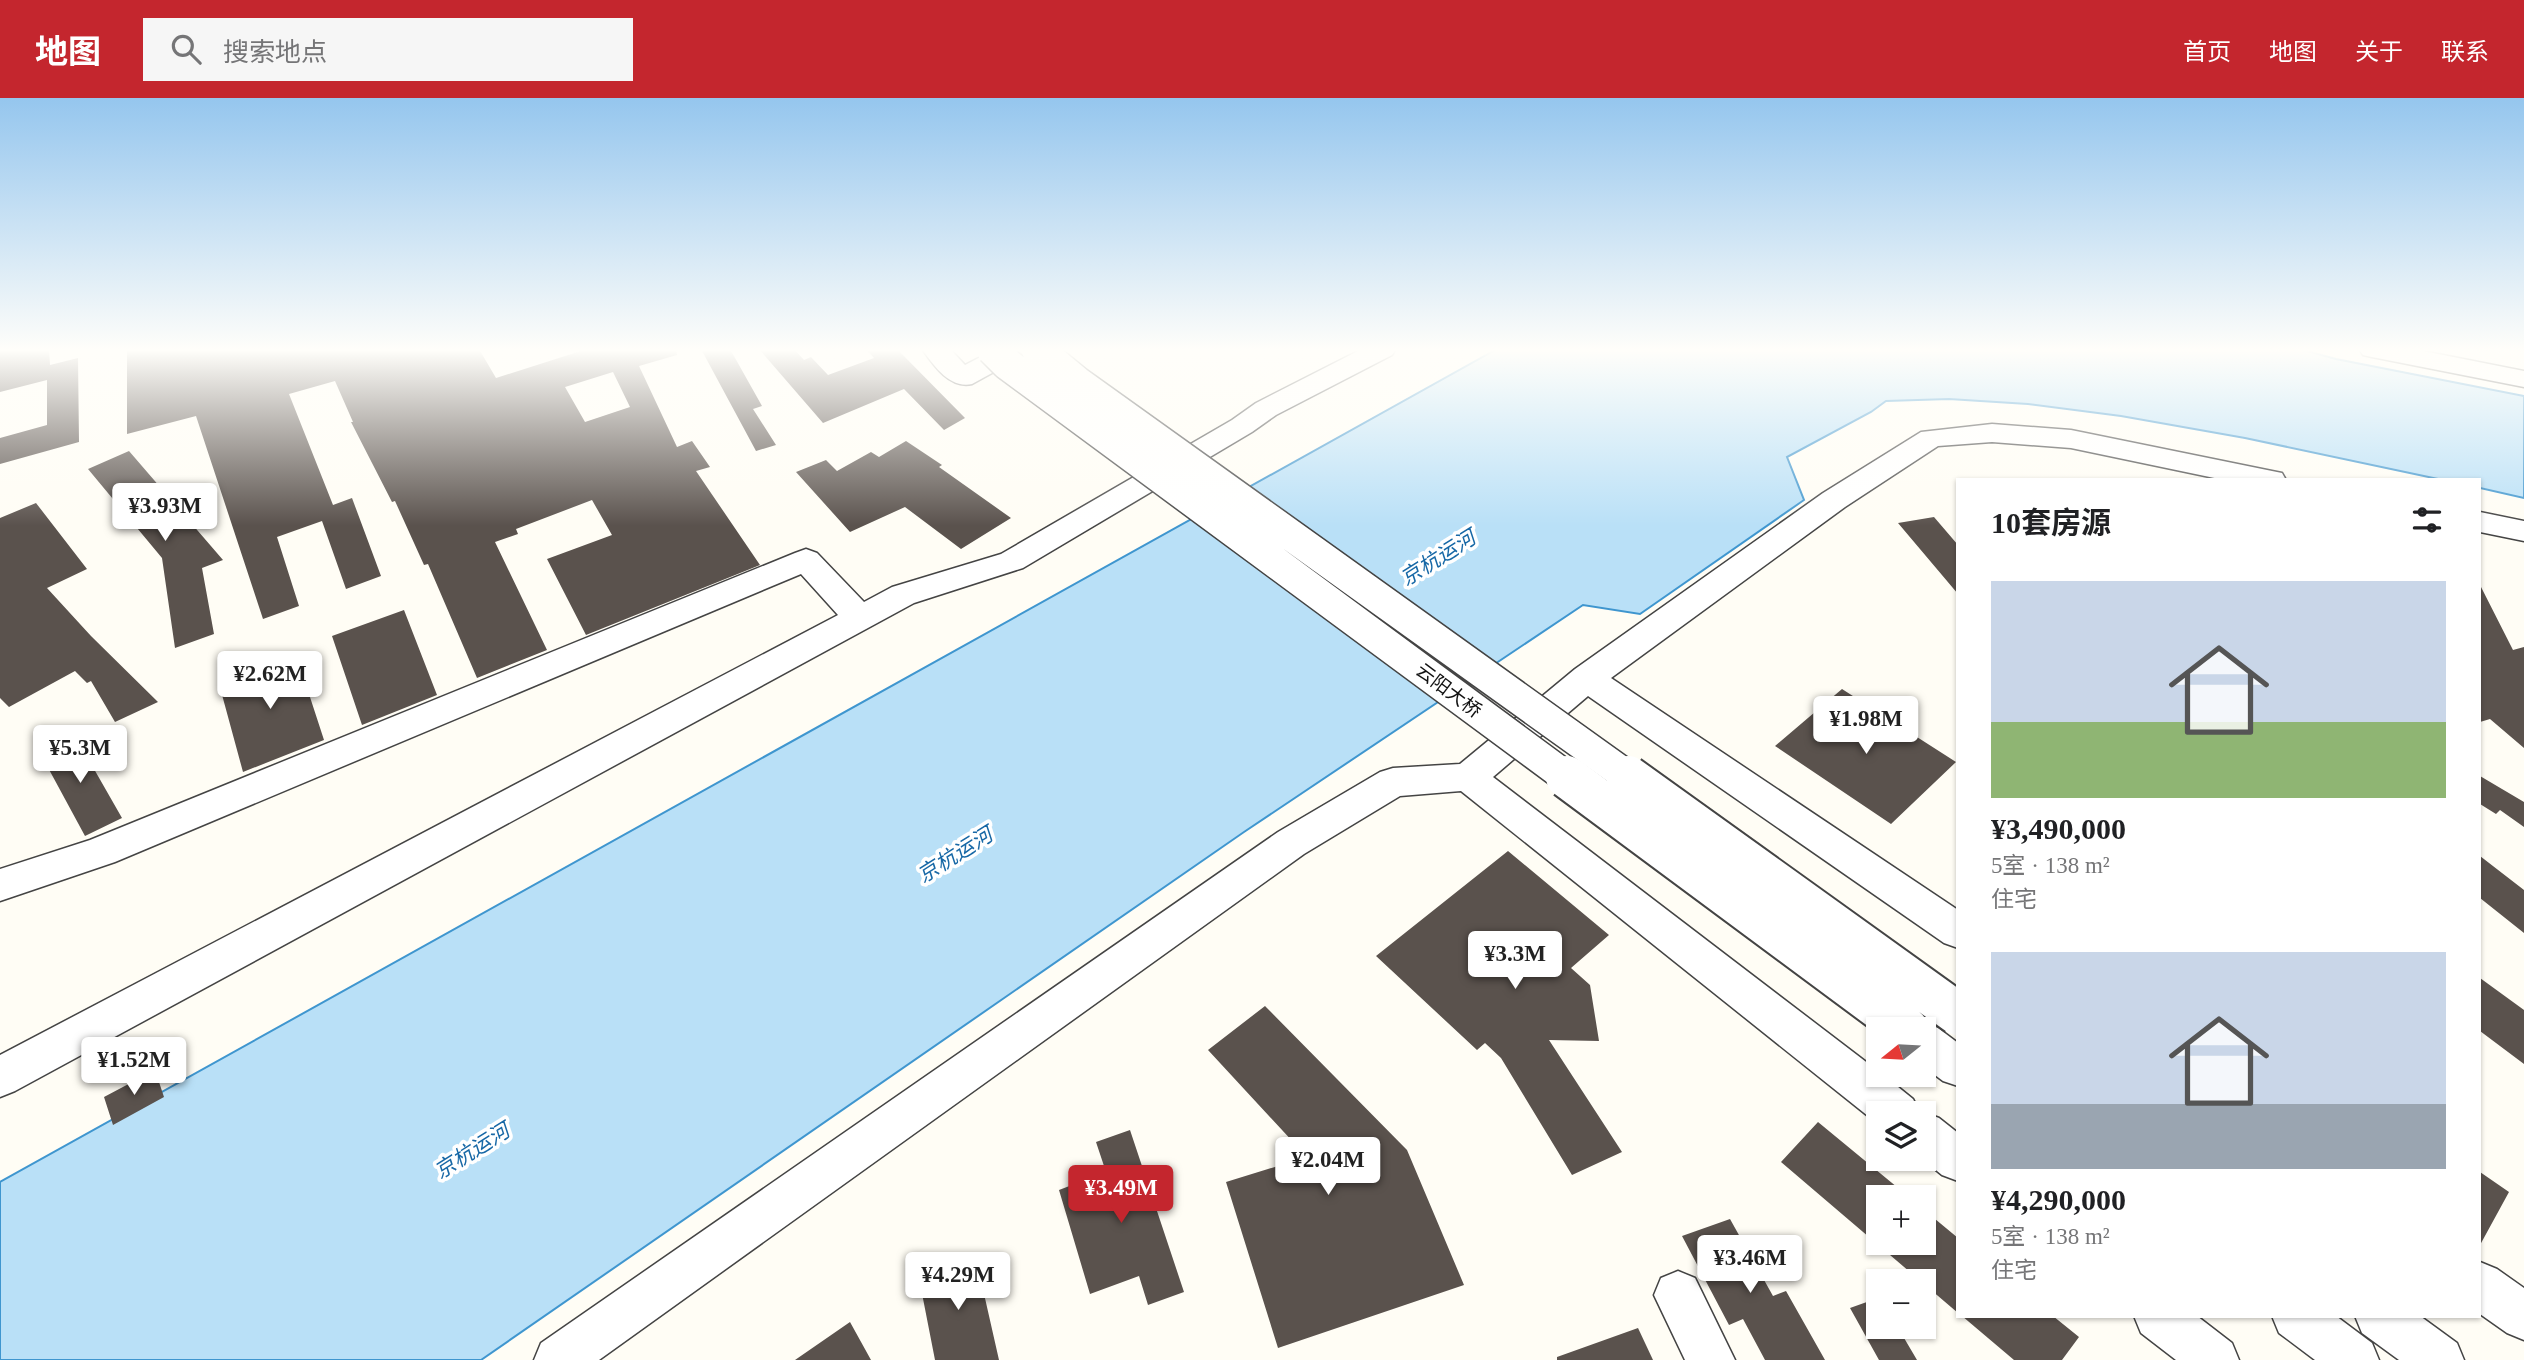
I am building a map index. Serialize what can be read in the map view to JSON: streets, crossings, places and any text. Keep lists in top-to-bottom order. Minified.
{"streets":{"street":["云阳大桥"]},"water":["京杭运河"],"north":"left","page":{"header":"地图","search":"搜索地点","nav":["首页","地图","关于","联系"],"heading":"10套房源","price":["¥3.93M","¥2.62M","¥1.98M","¥5.3M","¥3.3M","¥1.52M","¥2.04M","¥3.49M","¥3.46M","¥4.29M"],"list":[{"name":"¥3,490,000","note":"5室 · 138 m² · 住宅"},{"name":"¥4,290,000","note":"5室 · 138 m² · 住宅"}],"map_buttons":["+","−"]}}
